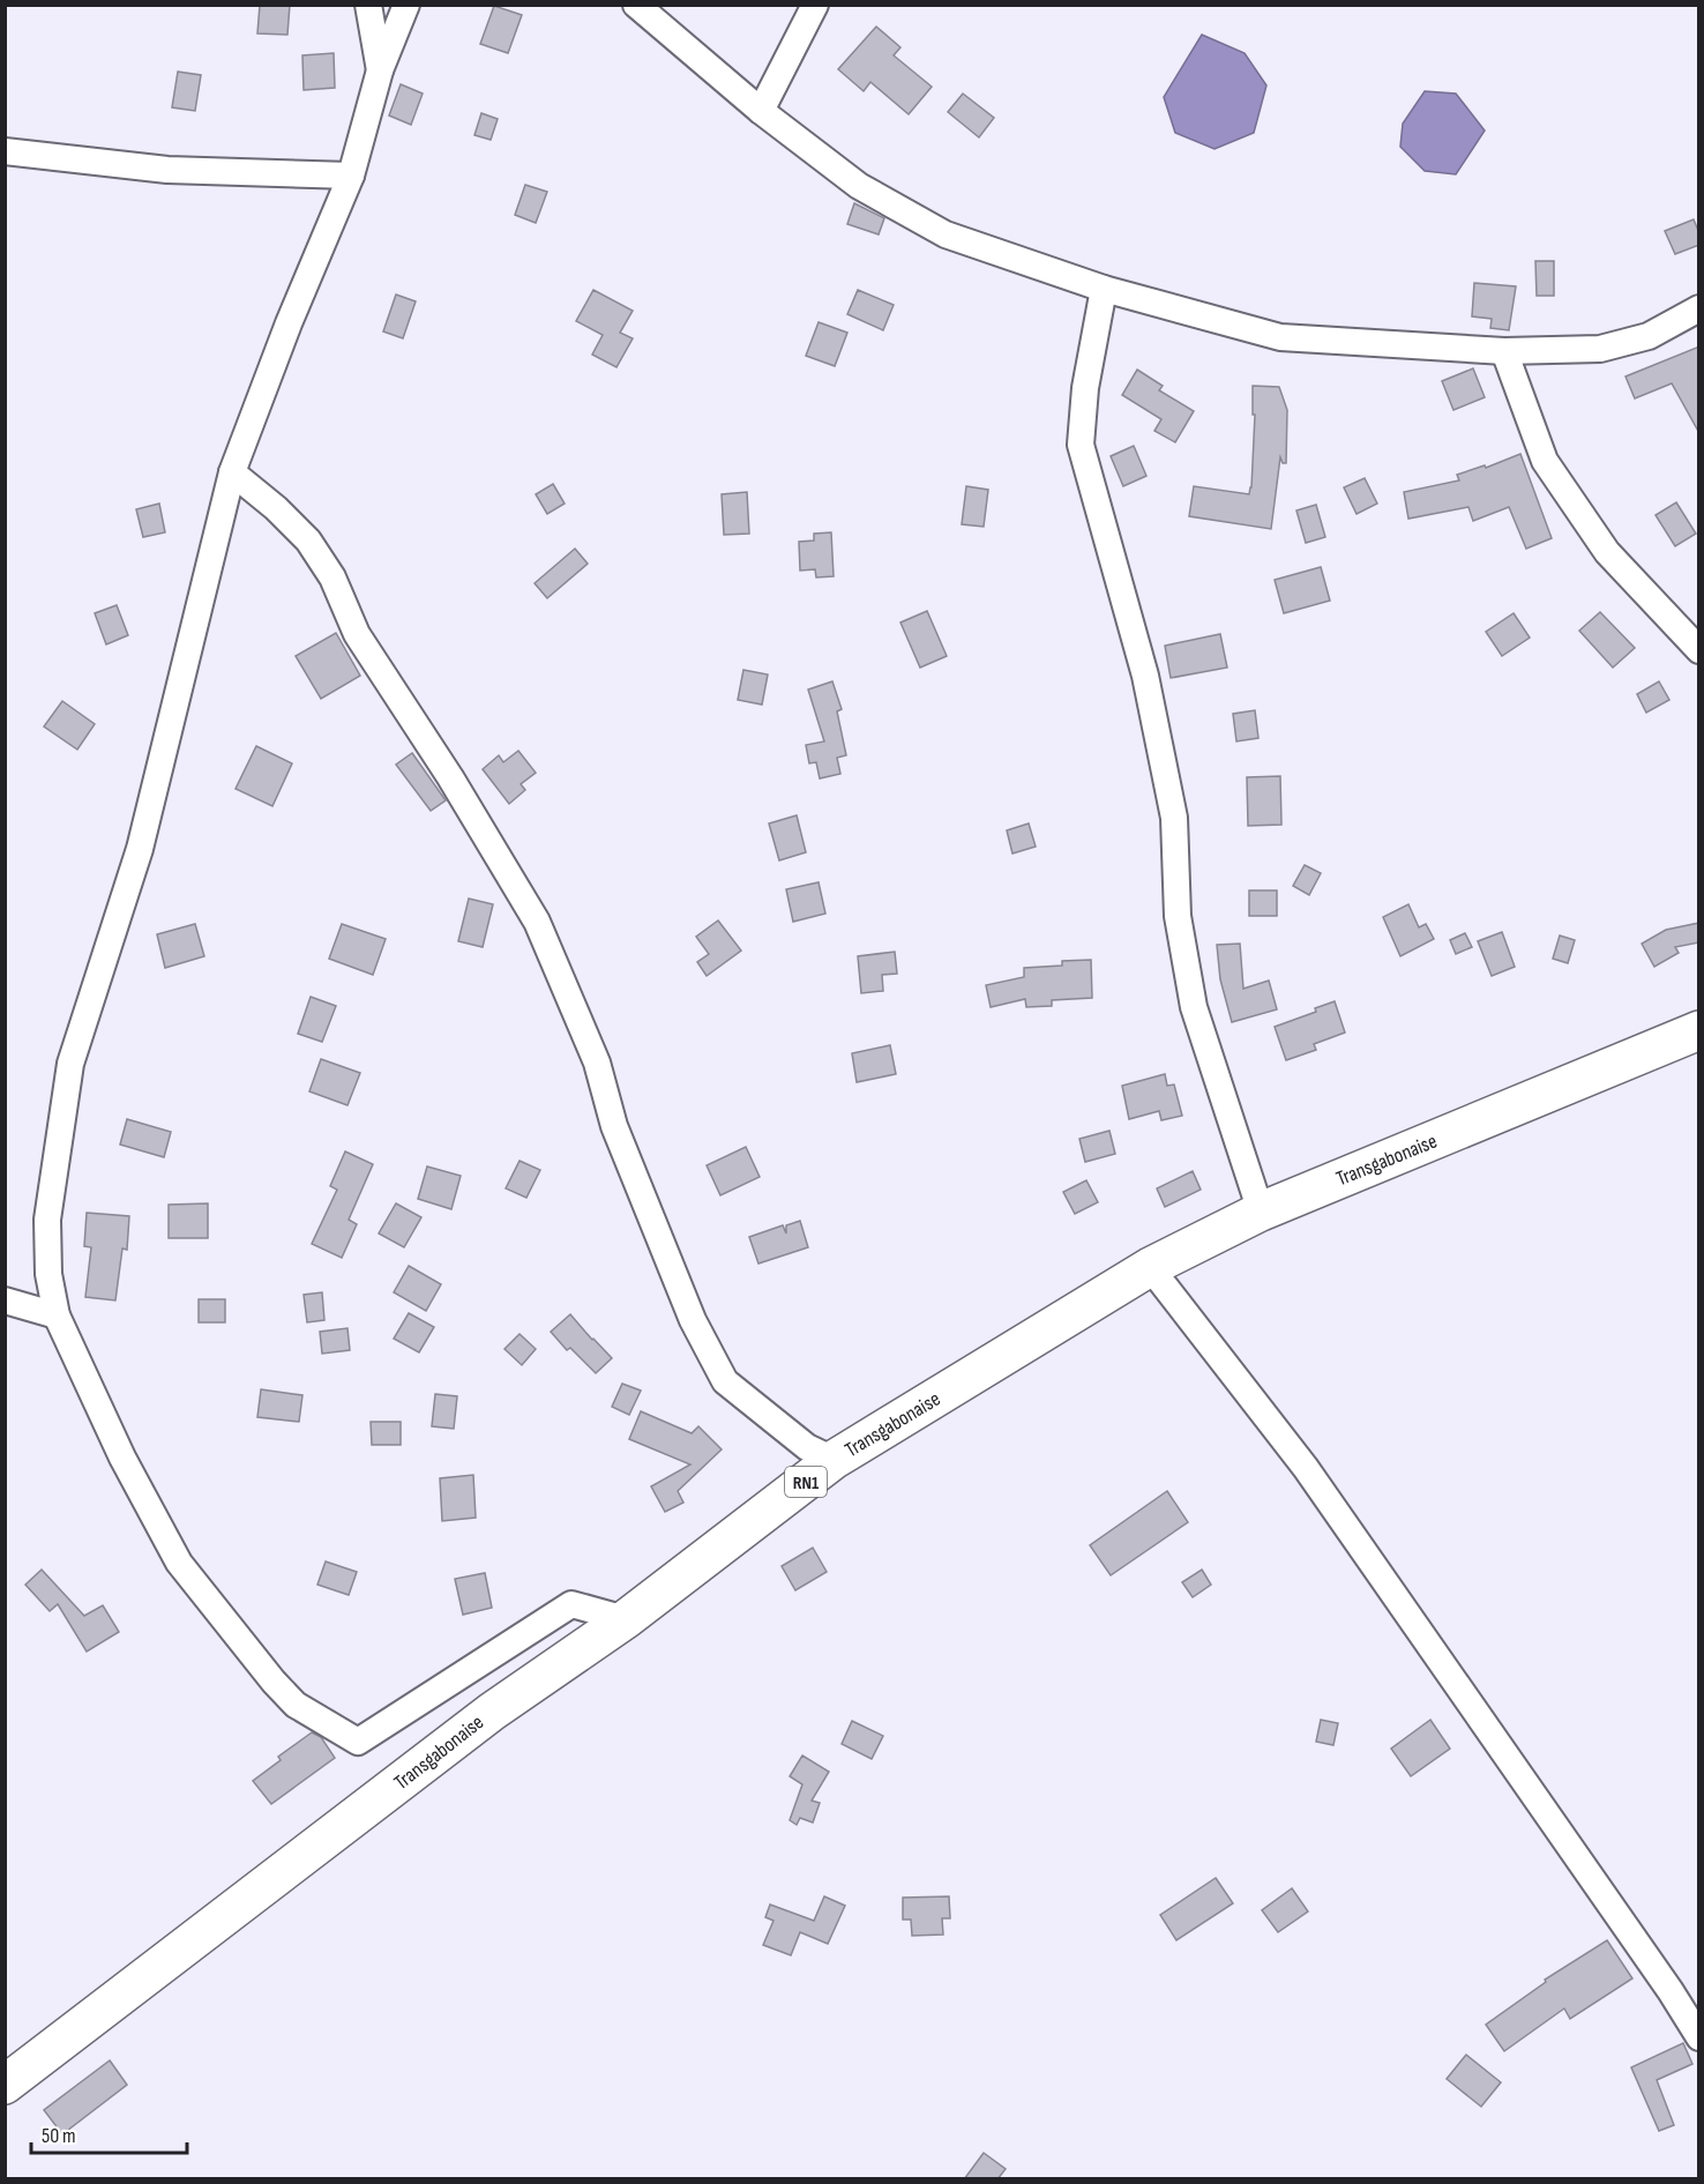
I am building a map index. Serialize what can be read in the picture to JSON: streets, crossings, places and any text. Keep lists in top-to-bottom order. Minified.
{"streets":{"highway":["Transgabonaise","RN1"]},"scale_bar":"50 m"}
